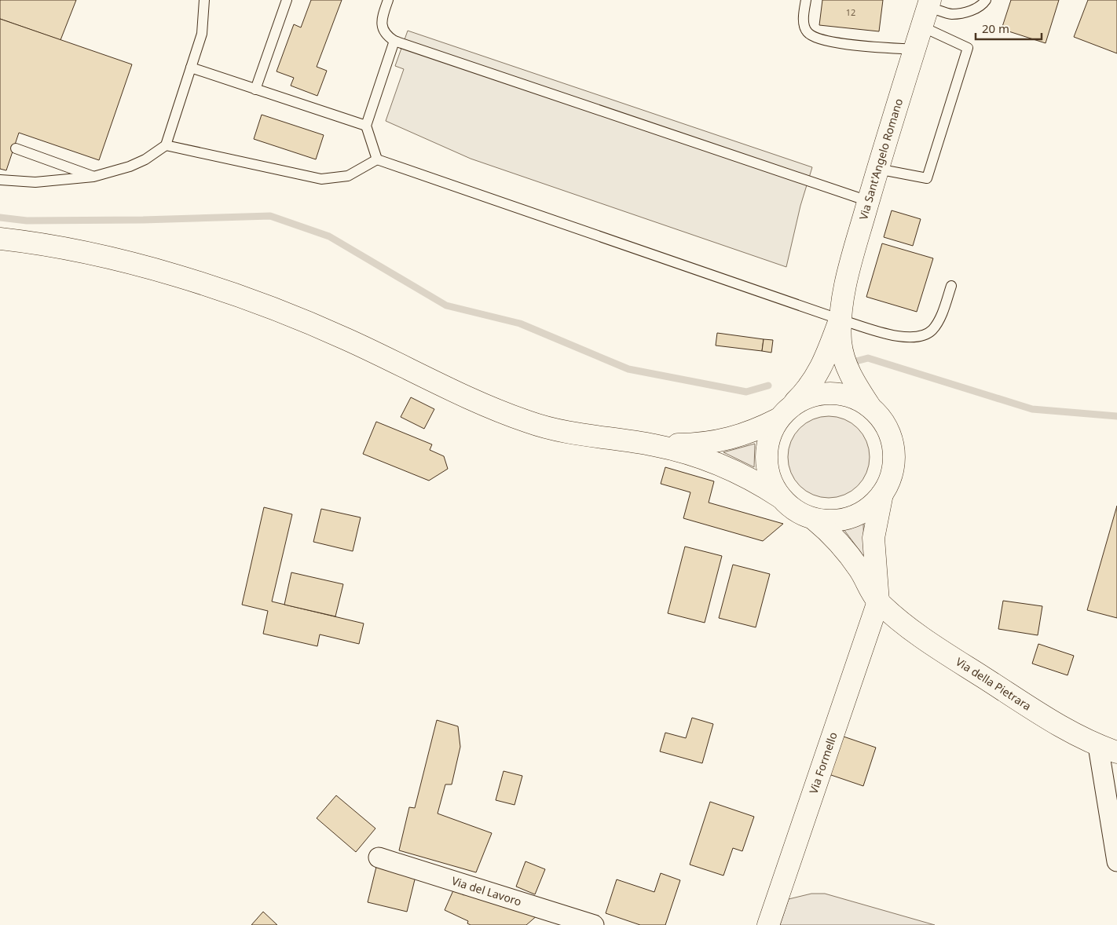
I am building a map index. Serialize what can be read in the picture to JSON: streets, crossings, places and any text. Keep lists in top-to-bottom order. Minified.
{"streets":{"main road":["Via Sant'Angelo Romano","Via della Pietrara","Via Formello"],"street":["Via del Lavoro"]},"crossings":[["Via della Pietrara","Via Formello"]],"house_numbers":["12"],"scale_bar":"20 m"}
